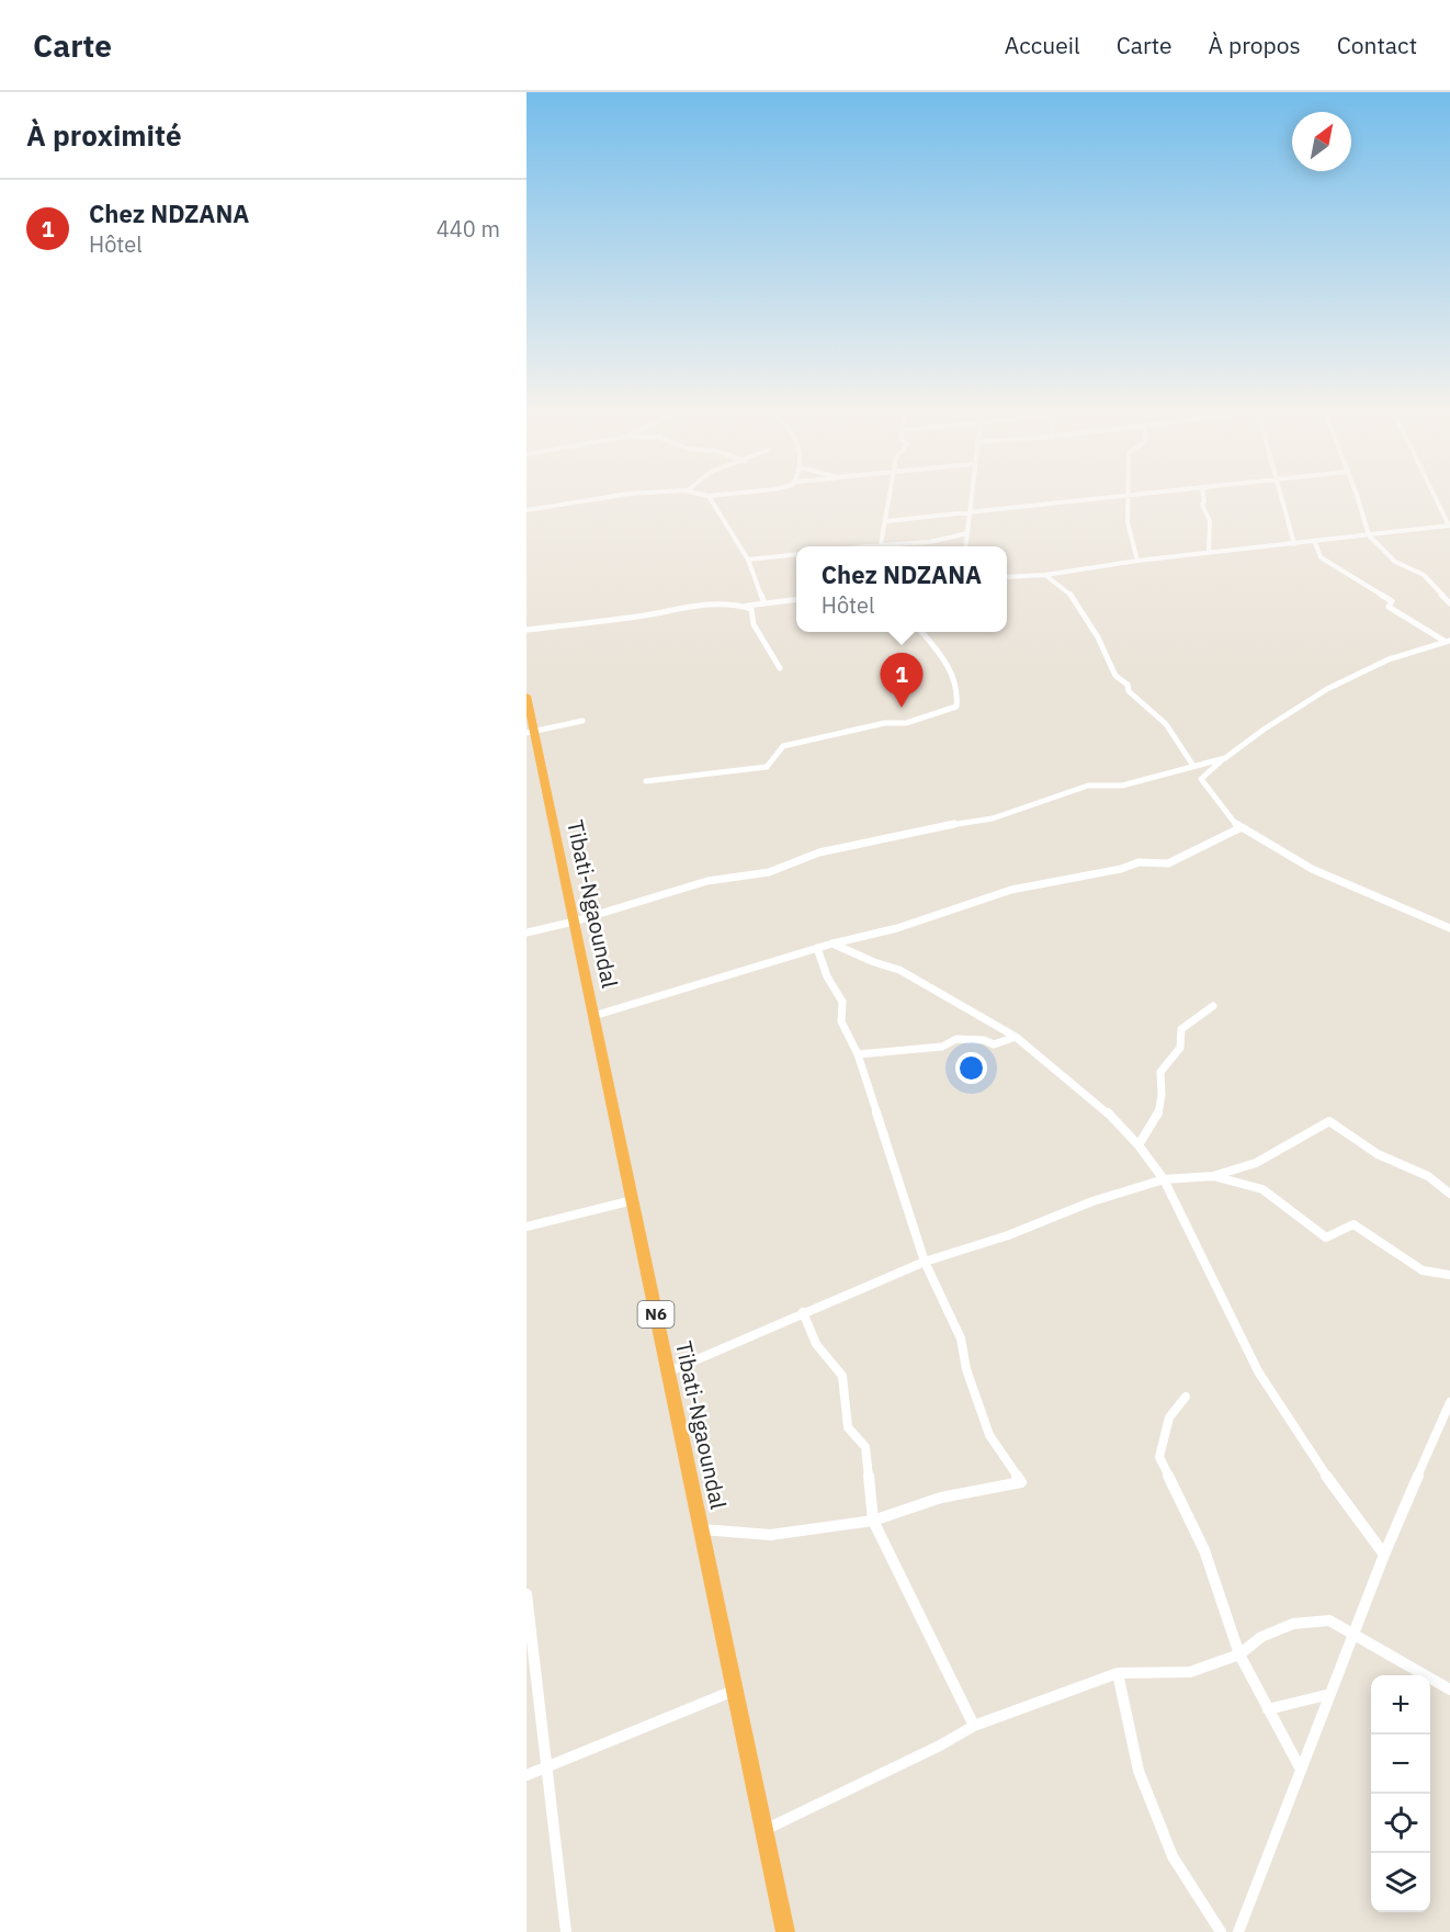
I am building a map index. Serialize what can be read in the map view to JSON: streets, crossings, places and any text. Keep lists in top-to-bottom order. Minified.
{"streets":{"highway":["Tibati-Ngaoundal","N6"]},"north":"top right","page":{"header":"Carte","nav":["Accueil","Carte","À propos","Contact"],"heading":"À proximité","list":[{"mark":"1","name":"Chez NDZANA","note":"Hôtel","value":"440 m"}],"popup":["Chez NDZANA","Hôtel"],"pins":"1","map_buttons":["+","−"]}}
